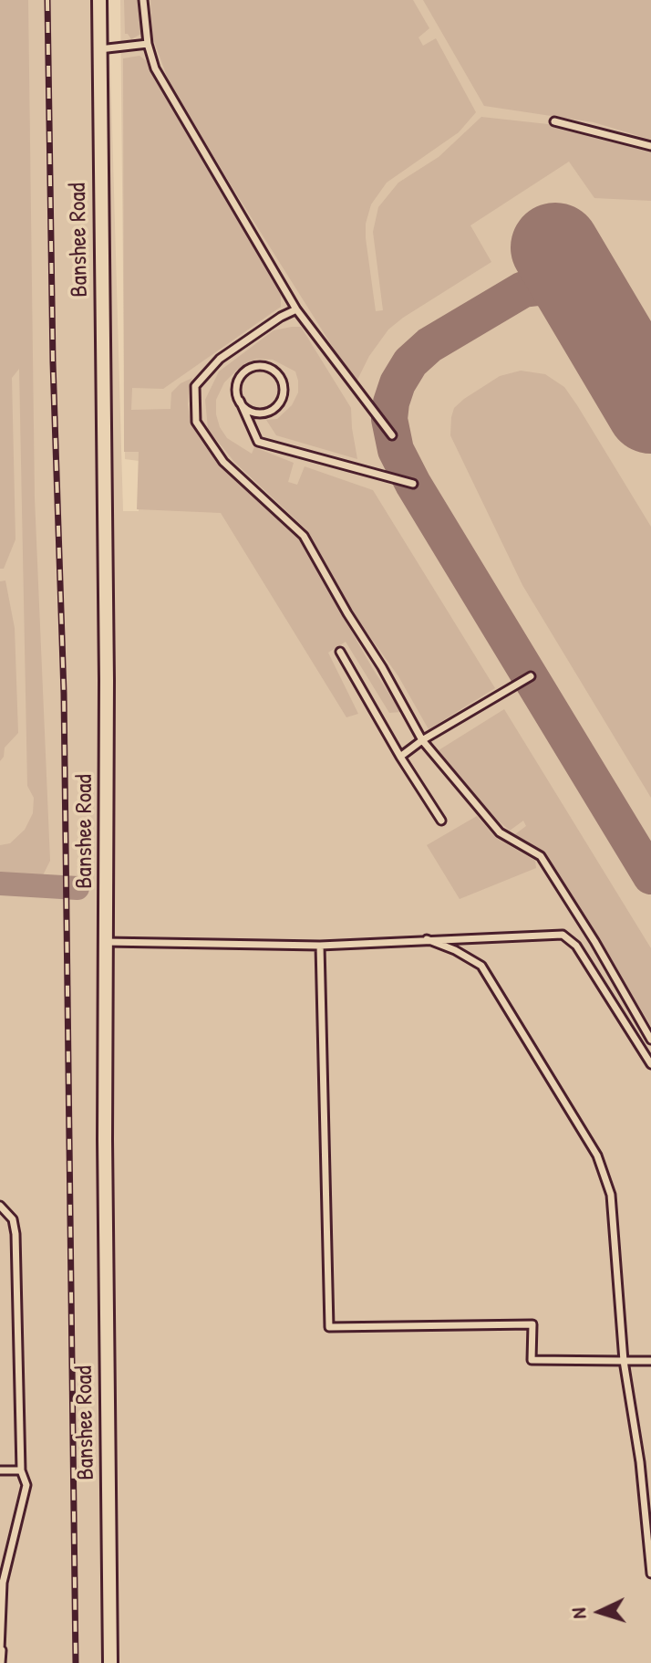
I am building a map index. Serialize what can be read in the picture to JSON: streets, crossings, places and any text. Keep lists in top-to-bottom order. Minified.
{"streets":{"street":["Banshee Road"]},"north":"left"}
